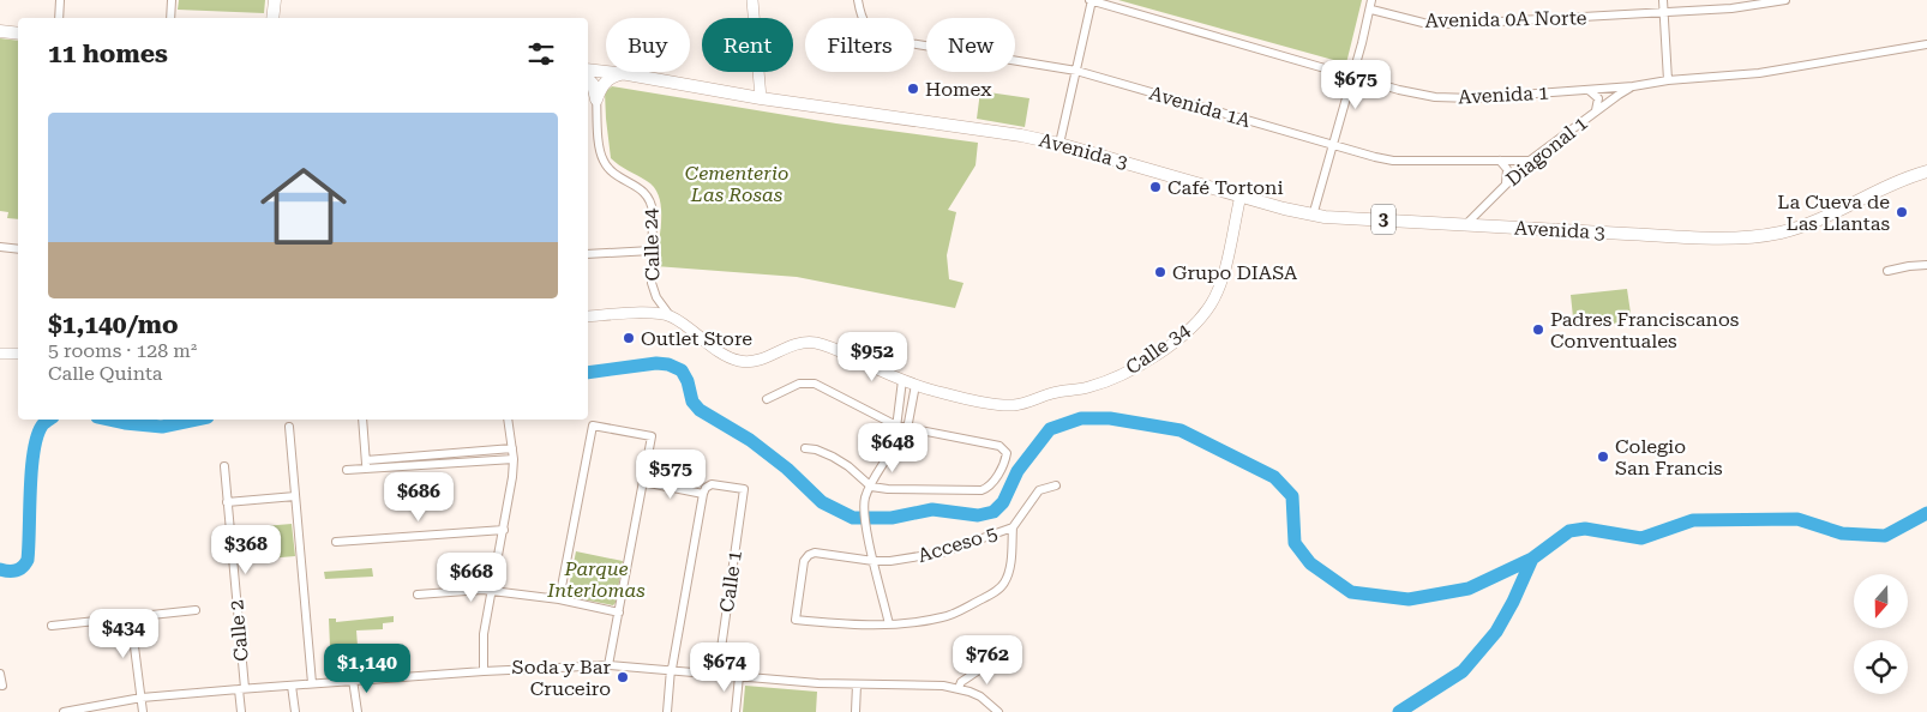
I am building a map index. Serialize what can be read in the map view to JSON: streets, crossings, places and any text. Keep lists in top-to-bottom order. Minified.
{"streets":{"main road":["Avenida 3","3"],"street":["Avenida 0A Norte","Avenida 1","Avenida 1A","Diagonal 1","Calle 24","Calle 34","Acceso 5","Calle 1","Calle 2"]},"crossings":[["Avenida 1","Diagonal 1"],["Avenida 1A","Diagonal 1"],["Avenida 3","Diagonal 1"],["Avenida 3","Calle 34"],["Calle 24","Calle 34"]],"parks":["Cementerio Las Rosas","Parque Interlomas"],"places":["Homex","Café Tortoni","La Cueva de Las Llantas","Grupo DIASA","Padres Franciscanos Conventuales","Outlet Store","Colegio San Francis","Soda y Bar Cruceiro"],"north":"bottom","page":{"chip":["Buy","Rent","Filters","New"],"heading":"11 homes","price":["$675","$952","$648","$575","$686","$368","$668","$434","$762","$674","$1,140"],"list":[{"name":"$1,140/mo","note":"5 rooms · 128 m² · Calle Quinta"}]}}
